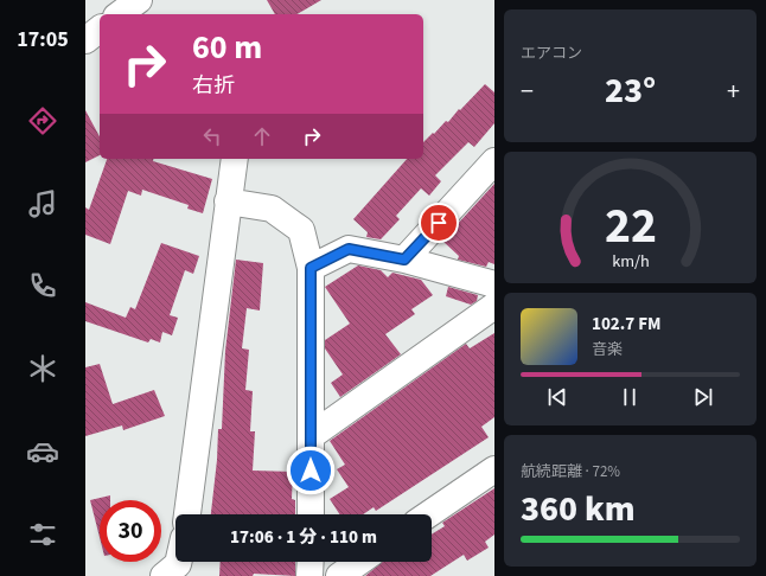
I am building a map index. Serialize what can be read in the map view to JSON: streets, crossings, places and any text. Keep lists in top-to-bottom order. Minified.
{"page":{"tabs":"17:05","tile":["エアコン",["航続距離 · 72%","360 km"]],"turn":["60 m","右折"],"heat":["−","23°","+"],"song":["102.7 FM","音楽"],"limit":"30","trip":"17:06 · 1 分 · 110 m","gauge":["22","km/h"]}}
